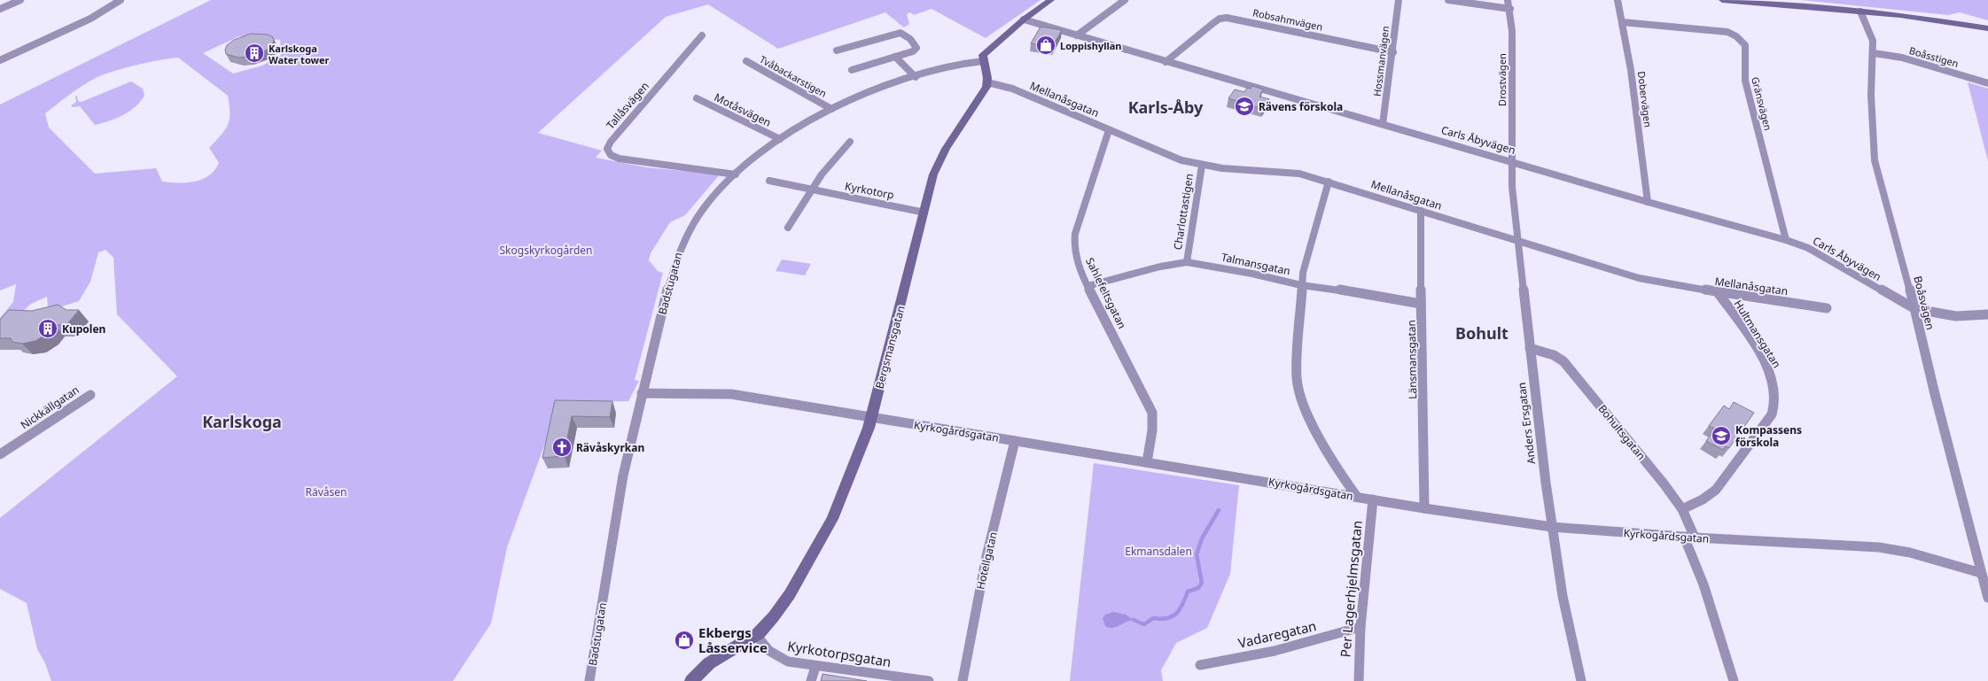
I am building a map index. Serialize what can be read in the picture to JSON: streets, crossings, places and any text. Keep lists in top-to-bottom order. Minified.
{"streets":{"street":["Robsahmvägen","Boåsstigen","Hossmanvägen","Tvåbackarstigen","Drostvägen","Mellanåsgatan","Dobervägen","Gränsvägen","Tallåsvägen","Motåsvägen","Carls Åbyvägen","Kyrkotorp","Charlottastigen","Talmansgatan","Badstugatan","Sahlefeltsgatan","Boåsvägen","Hultmansgatan","Bergsmansgatan","Länsmansgatan","Nickkällgatan","Anders Ersgatan","Kyrkogårdsgatan","Bohultsgatan","Hotellgatan","Per Lagerhjelmsgatan","Vadaregatan","Kyrkotorpsgatan"]},"crossings":[["Robsahmvägen","Hossmanvägen"],["Robsahmvägen","Carls Åbyvägen"],["Boåsstigen","Boåsvägen"],["Hossmanvägen","Carls Åbyvägen"],["Tvåbackarstigen","Badstugatan"],["Drostvägen","Carls Åbyvägen"],["Drostvägen","Anders Ersgatan"],["Mellanåsgatan","Charlottastigen"],["Mellanåsgatan","Sahlefeltsgatan"],["Mellanåsgatan","Hultmansgatan"],["Mellanåsgatan","Bergsmansgatan"],["Mellanåsgatan","Länsmansgatan"],["Mellanåsgatan","Anders Ersgatan"],["Dobervägen","Gränsvägen"],["Dobervägen","Carls Åbyvägen"],["Gränsvägen","Carls Åbyvägen"],["Tallåsvägen","Badstugatan"],["Motåsvägen","Badstugatan"],["Carls Åbyvägen","Boåsvägen"],["Carls Åbyvägen","Anders Ersgatan"],["Kyrkotorp","Bergsmansgatan"],["Charlottastigen","Talmansgatan"],["Talmansgatan","Sahlefeltsgatan"],["Talmansgatan","Länsmansgatan"],["Badstugatan","Kyrkogårdsgatan"],["Sahlefeltsgatan","Kyrkogårdsgatan"],["Boåsvägen","Kyrkogårdsgatan"],["Hultmansgatan","Bohultsgatan"],["Bergsmansgatan","Kyrkogårdsgatan"],["Bergsmansgatan","Kyrkotorpsgatan"],["Länsmansgatan","Kyrkogårdsgatan"],["Anders Ersgatan","Kyrkogårdsgatan"],["Anders Ersgatan","Bohultsgatan"],["Kyrkogårdsgatan","Bohultsgatan"],["Kyrkogårdsgatan","Hotellgatan"],["Kyrkogårdsgatan","Per Lagerhjelmsgatan"],["Per Lagerhjelmsgatan","Vadaregatan"]],"districts":["Karls-Åby","Bohult","Karlskoga"],"parks":["Skogskyrkogården","Rävåsen","Ekmansdalen"],"places":{"shop":["Loppishyllan","Ekbergs Låsservice"],"building":["Karlskoga Water tower","Kupolen"],"school or university":["Rävens förskola","Kompassens förskola"],"church":["Rävåskyrkan"]}}
